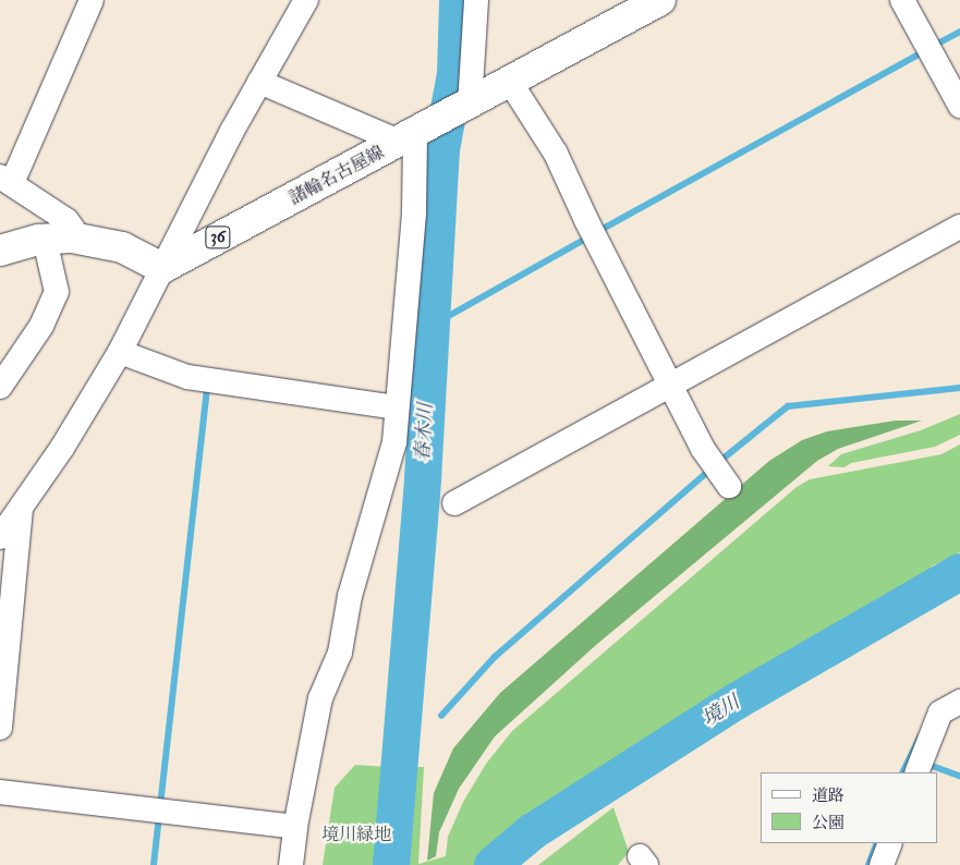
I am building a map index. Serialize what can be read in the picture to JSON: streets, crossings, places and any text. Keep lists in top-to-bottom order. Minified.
{"streets":{"main road":["諸輪名古屋線","36"]},"water":["春木川","境川"],"parks":["境川緑地"],"legend":["道路","公園"]}
